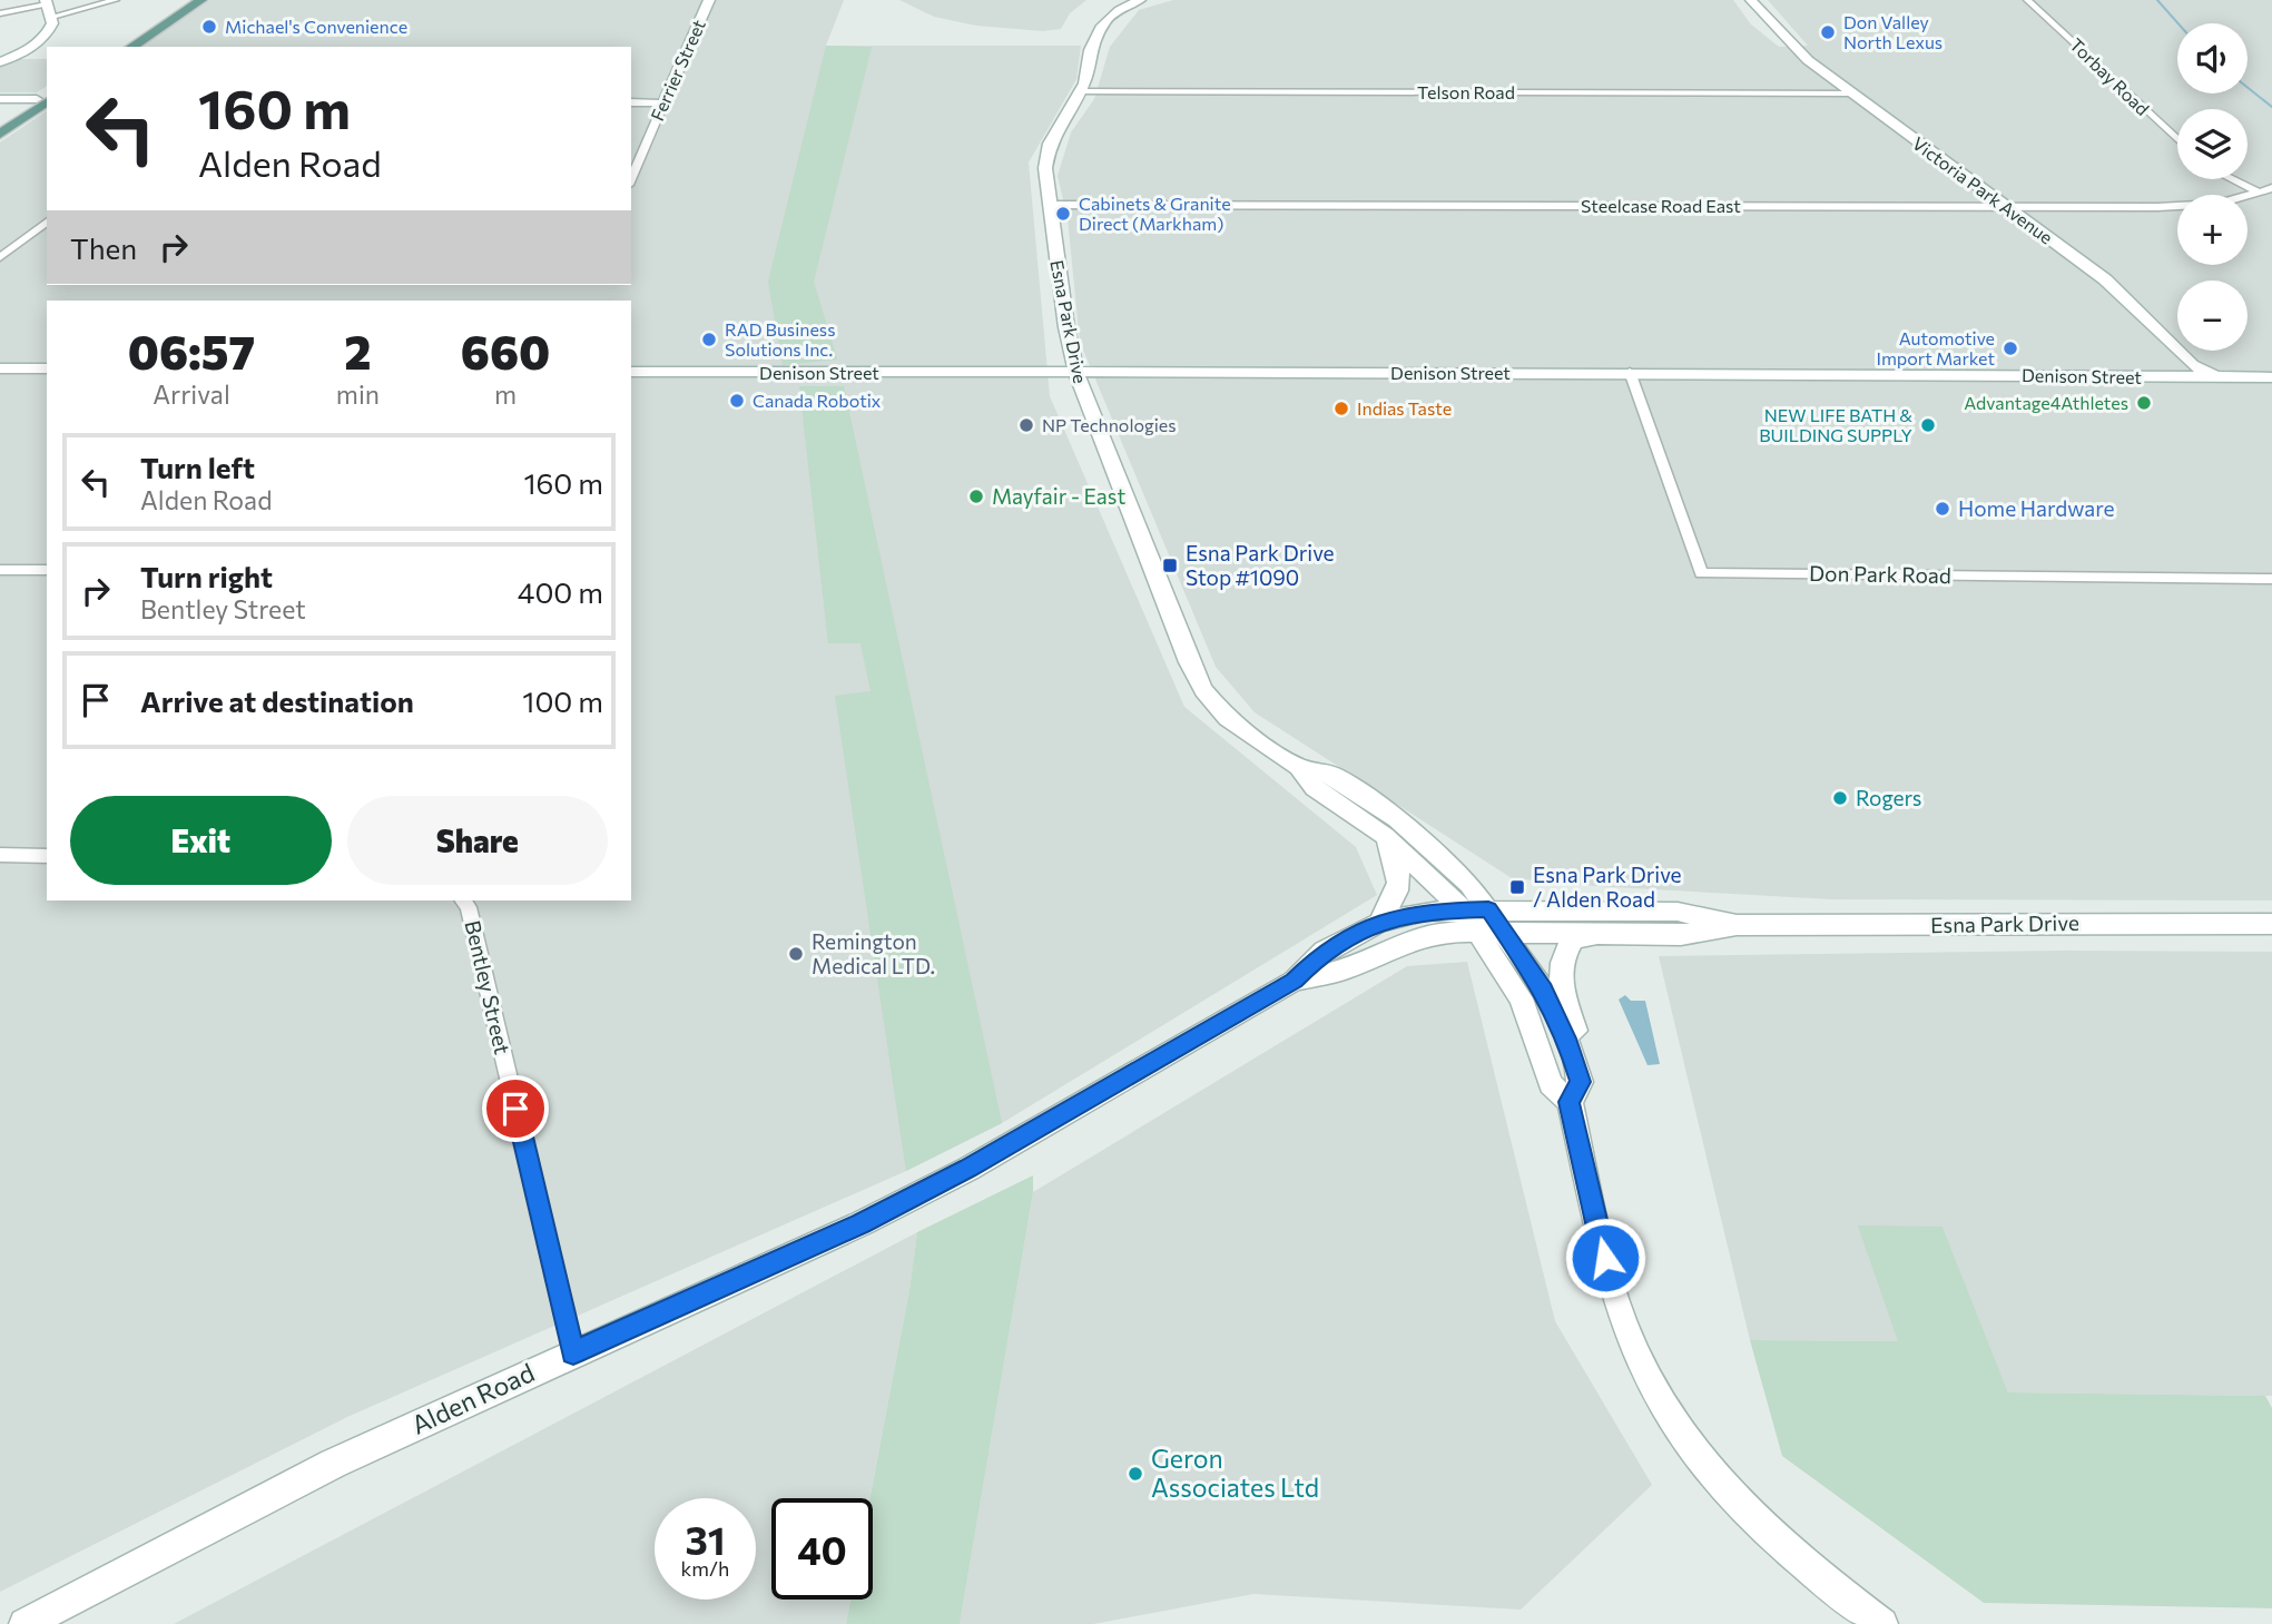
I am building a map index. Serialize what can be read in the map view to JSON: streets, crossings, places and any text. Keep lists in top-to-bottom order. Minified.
{"streets":{"street":["Ferrier Street","Torbay Road","Telson Road","Victoria Park Avenue","Steelcase Road East","Esna Park Drive","Denison Street","Don Park Road","Bentley Street","Alden Road"]},"crossings":[["Telson Road","Victoria Park Avenue"],["Telson Road","Esna Park Drive"],["Victoria Park Avenue","Steelcase Road East"],["Victoria Park Avenue","Denison Street"],["Steelcase Road East","Esna Park Drive"],["Esna Park Drive","Denison Street"],["Esna Park Drive","Alden Road"],["Denison Street","Don Park Road"],["Bentley Street","Alden Road"]],"places":{"other":["Michael's Convenience","Don Valley North Lexus","Cabinets & Granite Direct (Markham)","RAD Business Solutions Inc.","Automotive Import Market","Canada Robotix","Advantage4Athletes","Indias Taste","NP Technologies","NEW LIFE BATH & BUILDING SUPPLY","Mayfair - East","Home Hardware","Rogers","Remington Medical LTD.","Geron Associates Ltd"],"transit":["Esna Park Drive Stop #1090","Esna Park Drive / Alden Road"]},"page":{"map_buttons":["+","−"],"turn":["160 m","Alden Road"],"then":"Then","eta":["06:57","Arrival","2","min","660","m"],"list":[{"name":"Turn left","note":"Alden Road","value":"160 m"},{"name":"Turn right","note":"Bentley Street","value":"400 m"},{"name":"Arrive at destination","value":"100 m"}],"buttons":["Exit","Share"],"speed":"31 km/h","limit":"40"}}
